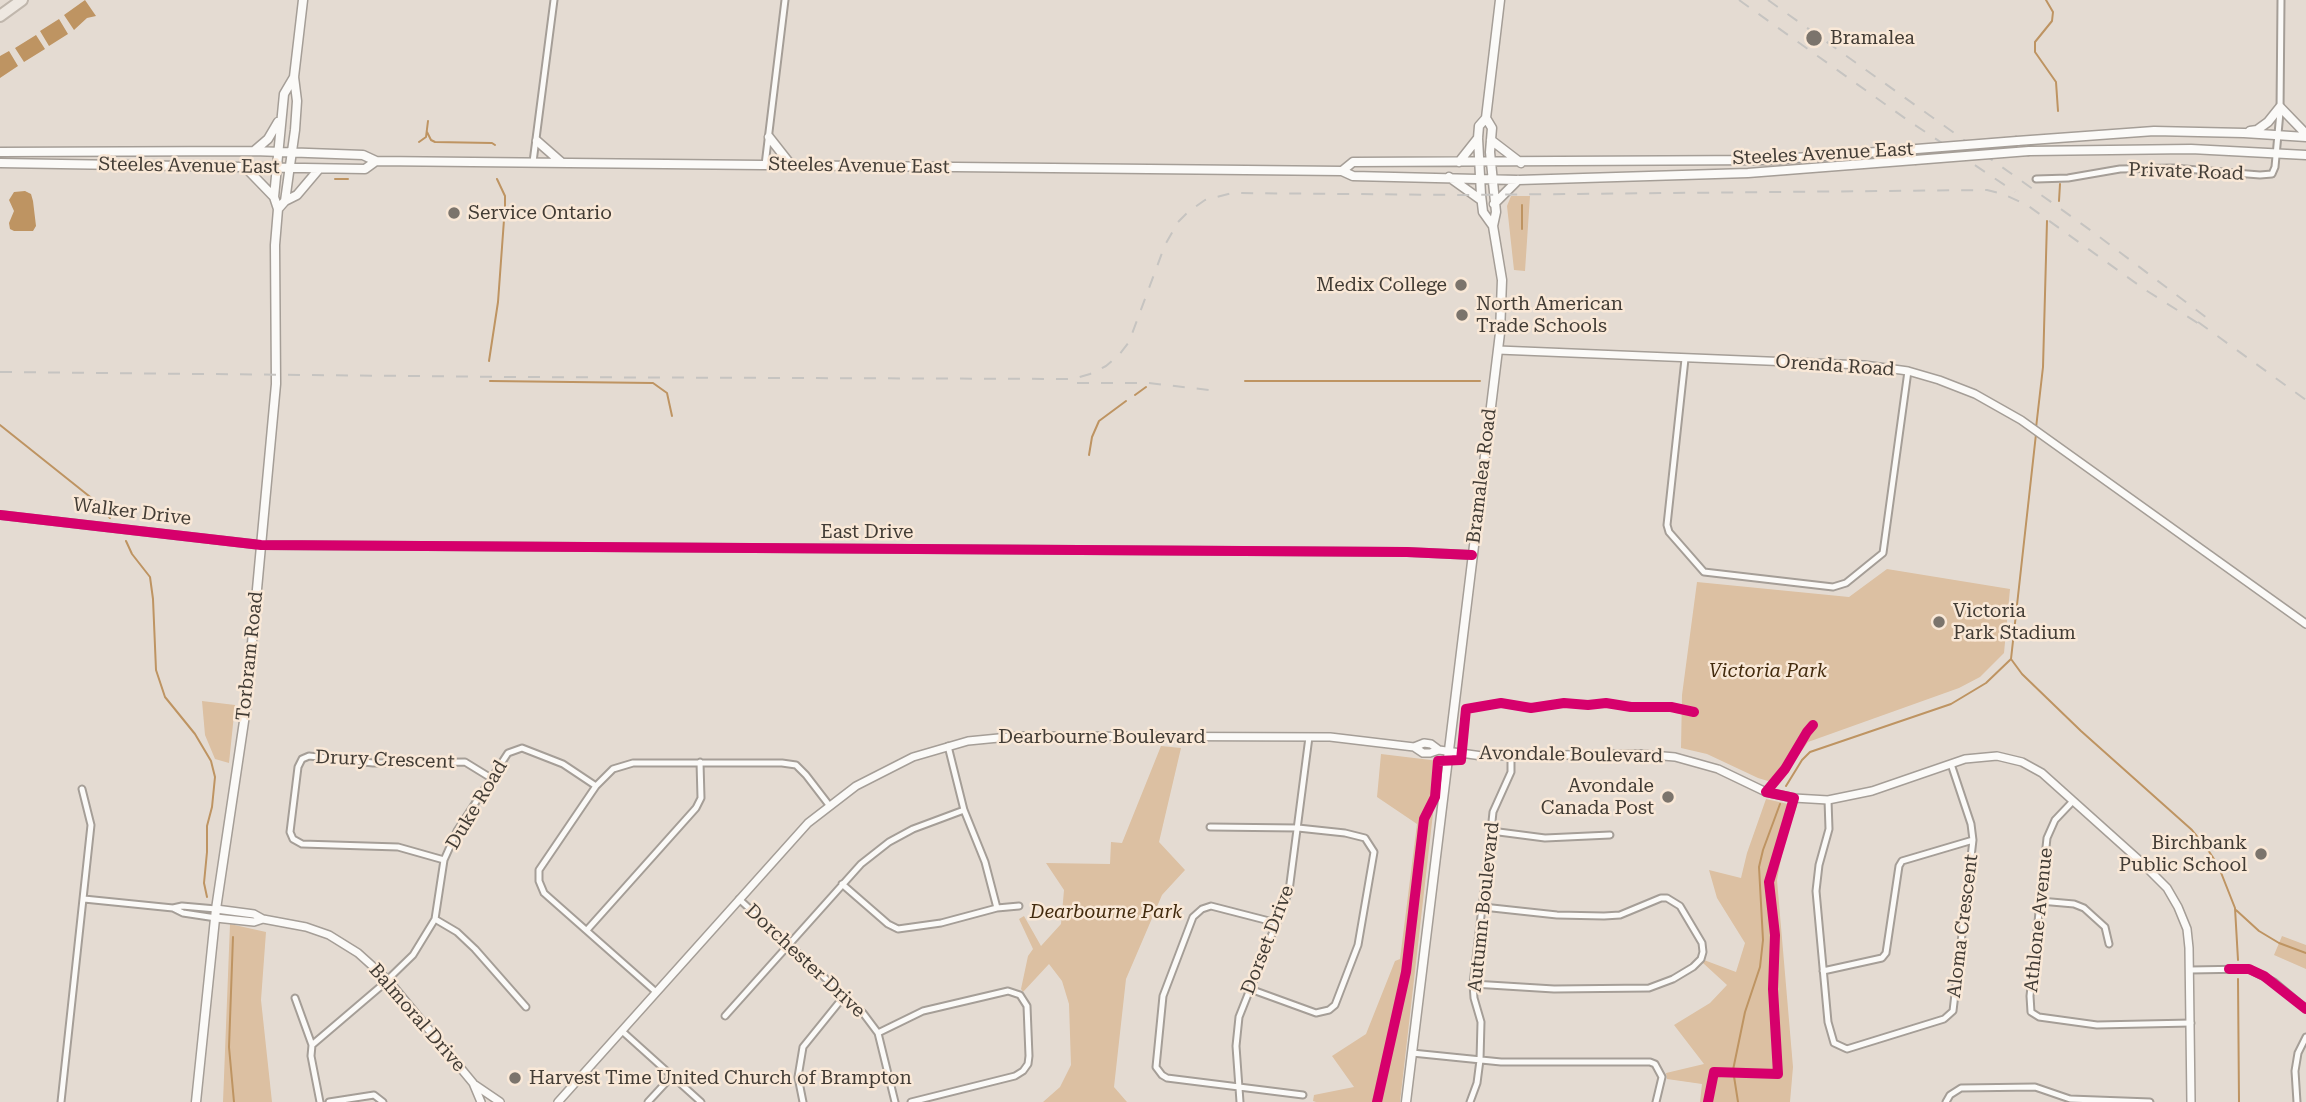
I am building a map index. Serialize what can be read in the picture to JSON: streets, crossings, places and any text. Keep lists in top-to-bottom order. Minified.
{"streets":{"main road":["Steeles Avenue East","Bramalea Road","Torbram Road"],"street":["Private Road","Orenda Road","Walker Drive","East Drive","Dearbourne Boulevard","Avondale Boulevard","Drury Crescent","Duke Road","Autumn Boulevard","Athlone Avenue","Aloma Crescent","Dorset Drive","Dorchester Drive","Balmoral Drive"]},"crossings":[["Steeles Avenue East","Private Road"],["Steeles Avenue East","Bramalea Road"],["Steeles Avenue East","Torbram Road"],["Orenda Road","Bramalea Road"],["Bramalea Road","East Drive"],["Bramalea Road","Dearbourne Boulevard"],["Bramalea Road","Avondale Boulevard"],["Walker Drive","East Drive"],["Walker Drive","Torbram Road"],["East Drive","Torbram Road"],["Torbram Road","Balmoral Drive"],["Dearbourne Boulevard","Avondale Boulevard"],["Dearbourne Boulevard","Dorset Drive"],["Dearbourne Boulevard","Dorchester Drive"],["Avondale Boulevard","Autumn Boulevard"],["Avondale Boulevard","Athlone Avenue"],["Avondale Boulevard","Aloma Crescent"],["Drury Crescent","Duke Road"],["Duke Road","Balmoral Drive"]],"parks":["Victoria Park","Dearbourne Park"],"places":["Bramalea","Service Ontario","Medix College","North American Trade Schools","Victoria Park Stadium","Avondale Canada Post","Birchbank Public School","Harvest Time United Church of Brampton"]}
